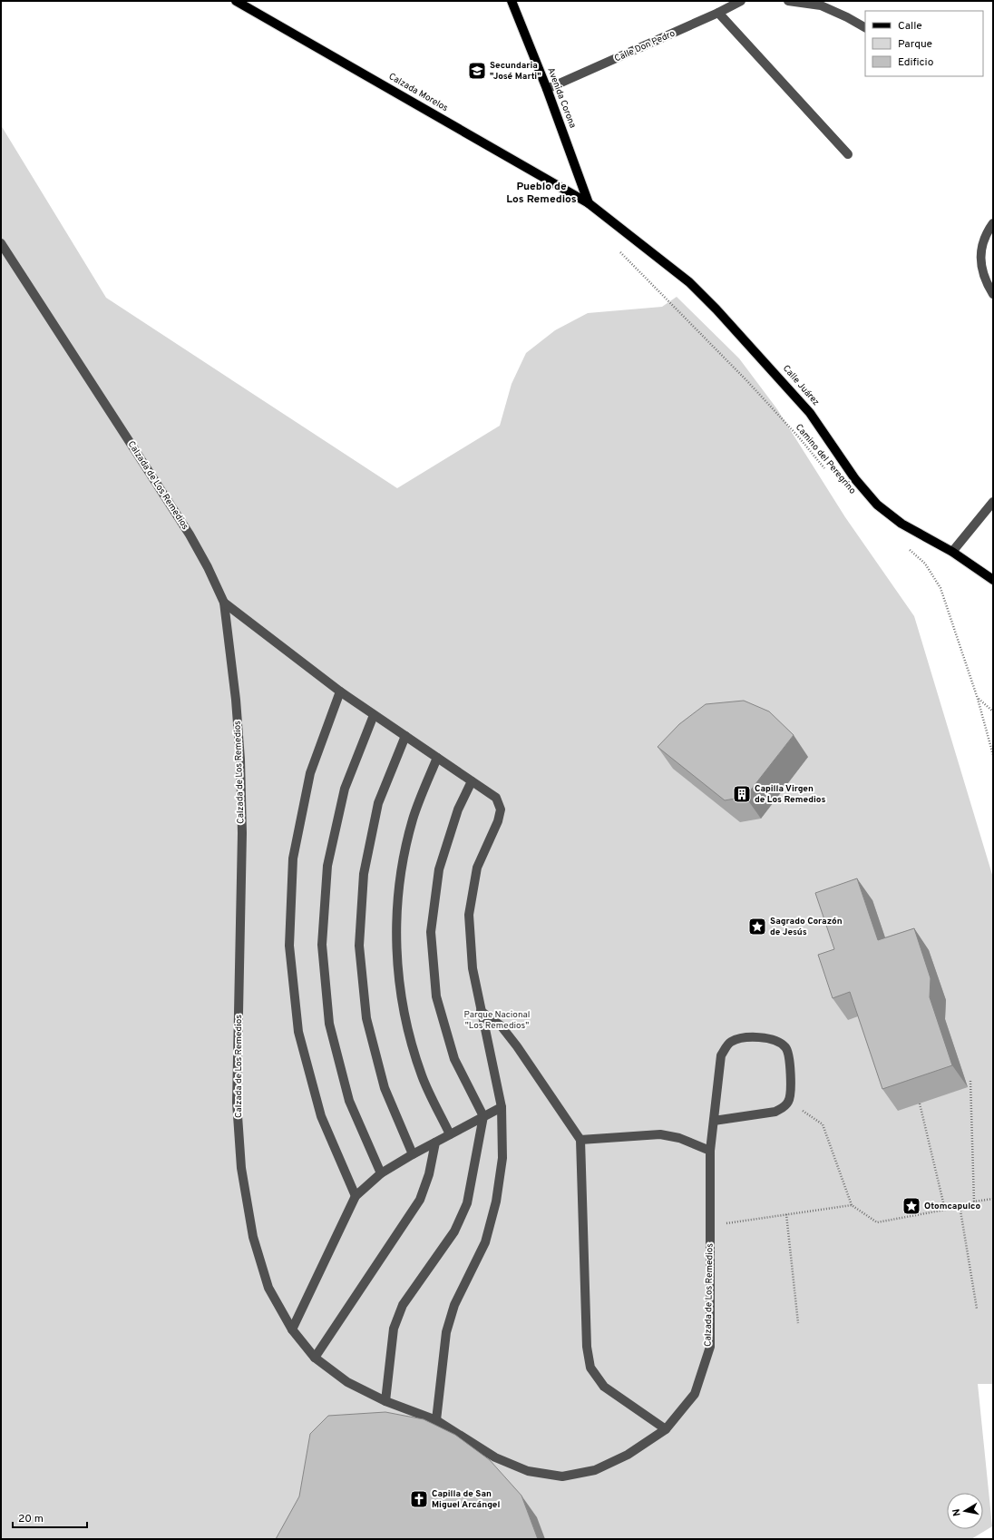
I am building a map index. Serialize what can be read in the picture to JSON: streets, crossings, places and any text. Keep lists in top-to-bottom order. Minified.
{"streets":{"main road":["Calzada Morelos","Avenida Corona","Calle Juárez"],"street":["Calle Don Pedro","Calzada de Los Remedios"],"path":["Camino del Peregrino"]},"crossings":[["Calle Don Pedro","Avenida Corona"],["Calzada Morelos","Avenida Corona"],["Calzada Morelos","Calle Juárez"],["Avenida Corona","Calle Juárez"]],"districts":["Pueblo de Los Remedios"],"parks":["Parque Nacional \"Los Remedios\""],"places":{"school or university":["Secundaria \"José Marti\""],"building":["Capilla Virgen de Los Remedios"],"place":["Sagrado Corazón de Jesús","Otomcapulco"],"church":["Capilla de San Miguel Arcángel"]},"legend":["Calle","Parque","Edificio"],"scale_bar":"20 m","north":"left"}
